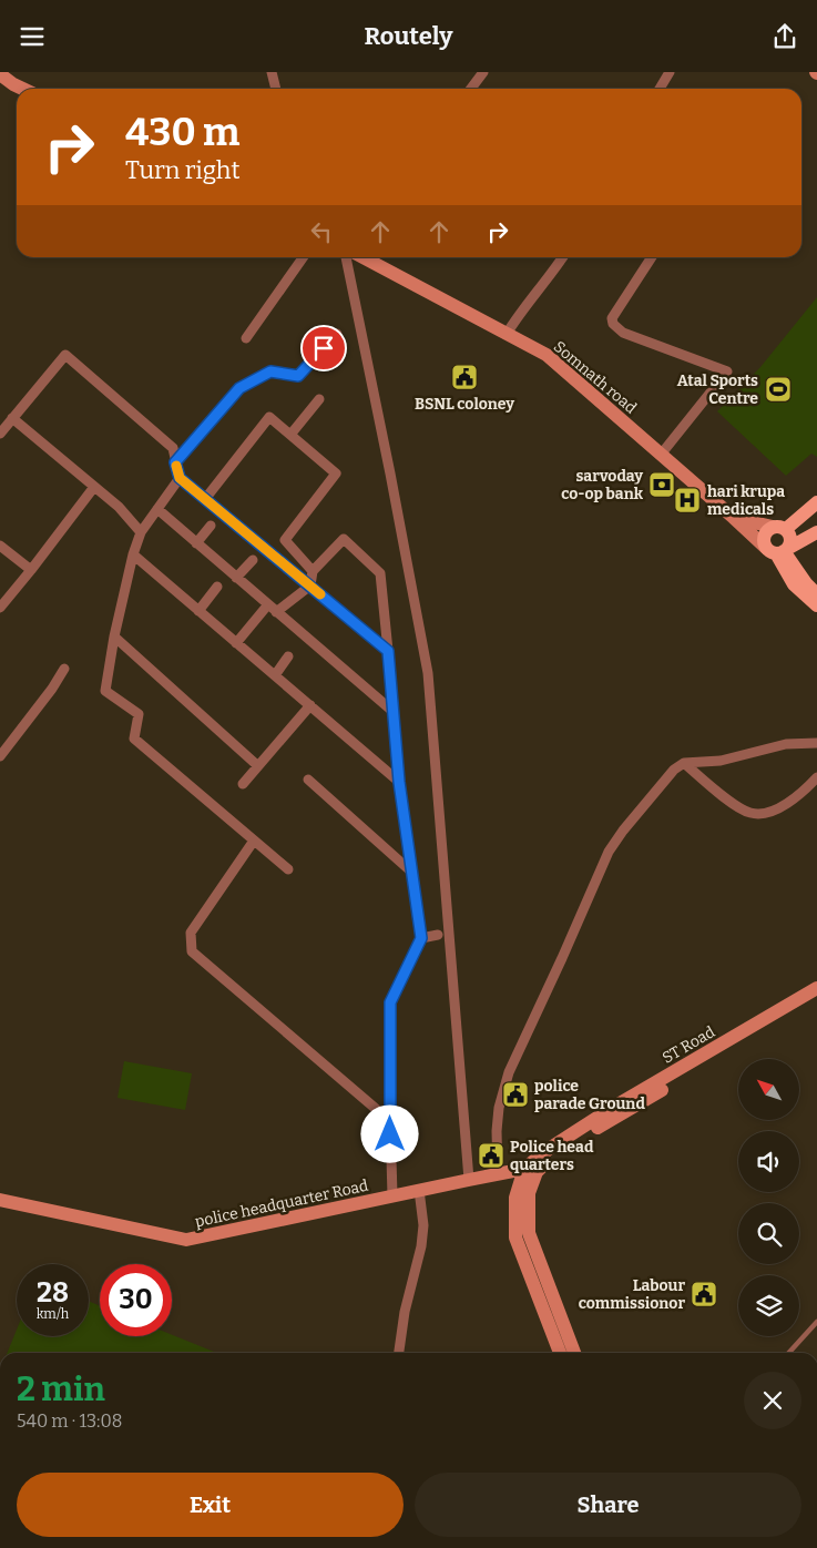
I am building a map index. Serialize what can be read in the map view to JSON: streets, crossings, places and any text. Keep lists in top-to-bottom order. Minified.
{"streets":{"street":["Somnath road","ST Road","police headquarter Road"]},"crossings":[["ST Road","police headquarter Road"]],"places":{"public building":["BSNL coloney","police parade Ground","Police head quarters","Labour commissionor"],"sports":["Atal Sports Centre"],"bank":["sarvoday co-op bank"],"hospital":["hari krupa medicals"]},"north":"top left","page":{"header":"Routely","turn":["430 m","Turn right"],"speed":"28 km/h","limit":"30","heading":["2 min","540 m · 13:08"],"buttons":["Exit","Share"]}}
